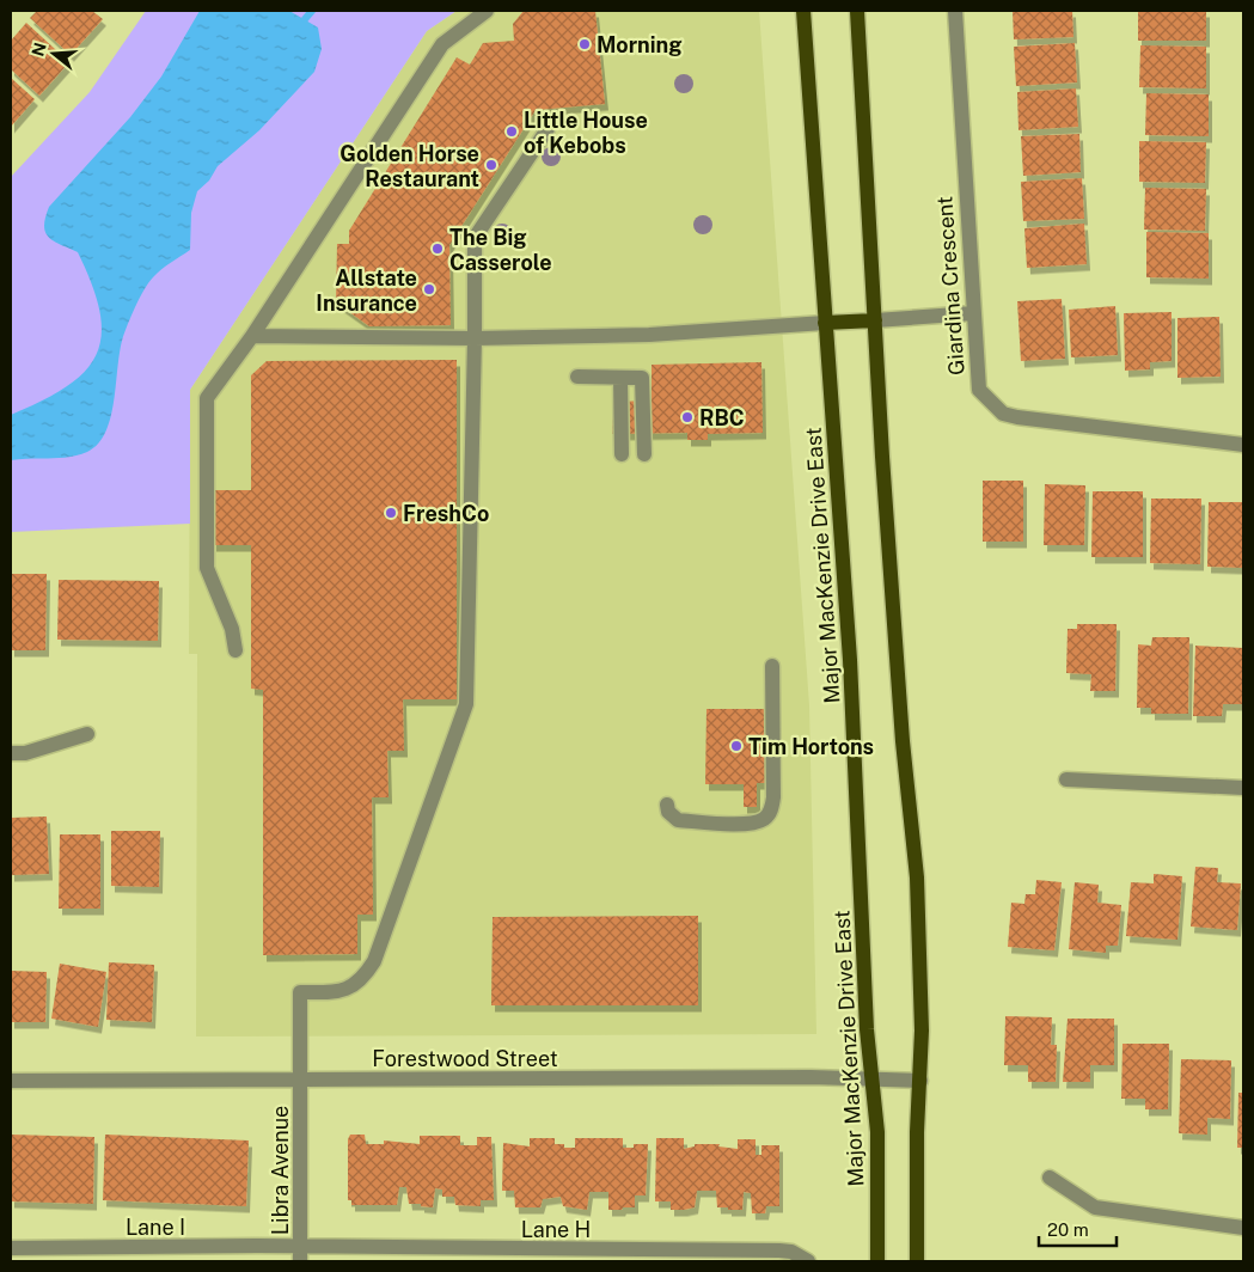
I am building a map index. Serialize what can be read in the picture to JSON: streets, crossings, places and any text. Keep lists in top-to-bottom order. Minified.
{"streets":{"main road":["Major MacKenzie Drive East"],"street":["Giardina Crescent","Forestwood Street","Libra Avenue","Lane I","Lane H"]},"crossings":[["Major MacKenzie Drive East","Forestwood Street"],["Forestwood Street","Libra Avenue"],["Libra Avenue","Lane I"],["Libra Avenue","Lane H"],["Lane I","Lane H"]],"places":["Morning","Little House of Kebobs","Golden Horse Restaurant","The Big Casserole","Allstate Insurance","RBC","FreshCo","Tim Hortons"],"scale_bar":"20 m","north":"left"}
